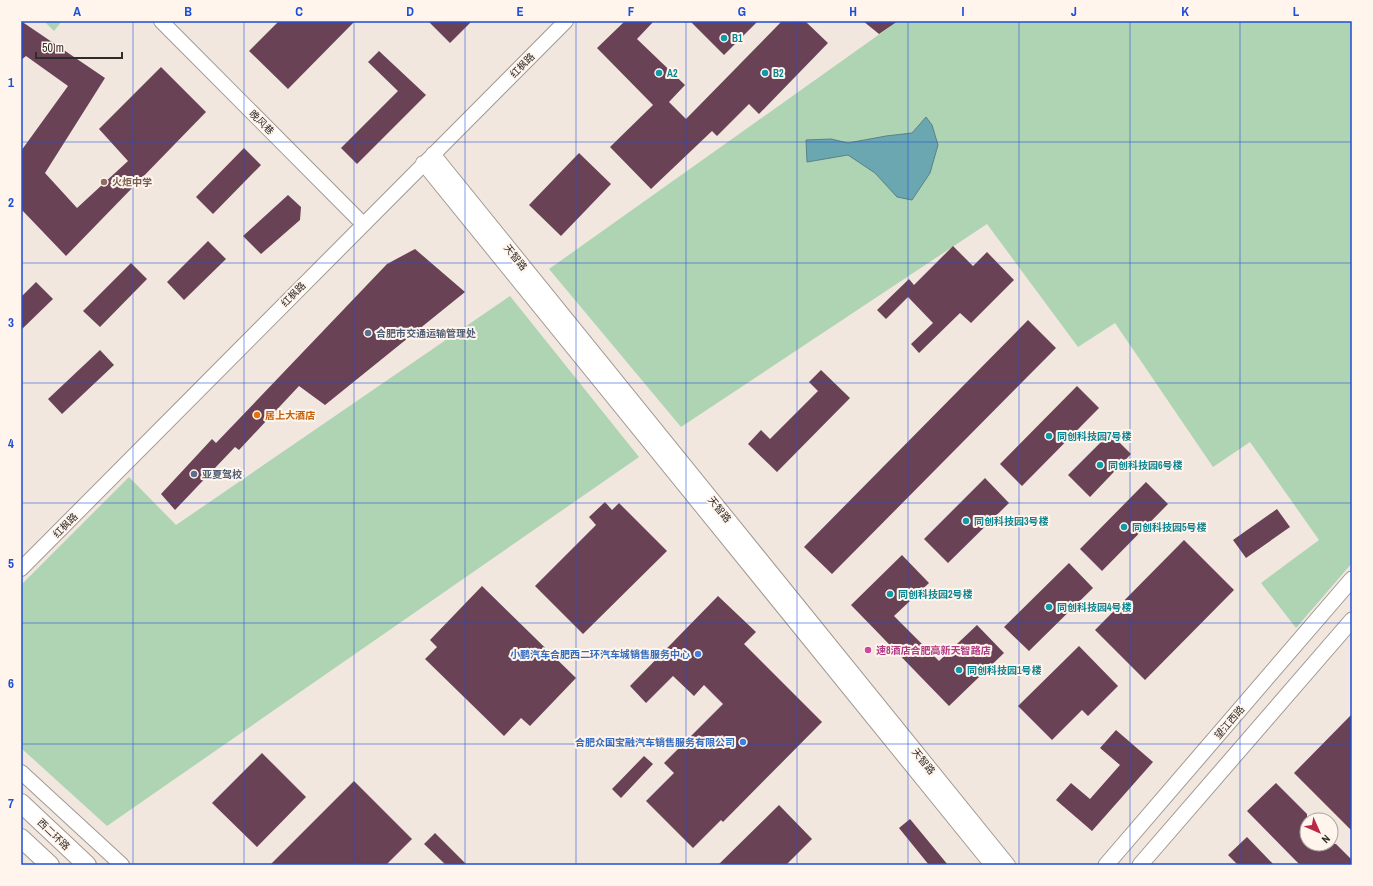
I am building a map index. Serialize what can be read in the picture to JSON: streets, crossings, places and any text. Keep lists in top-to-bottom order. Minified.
{"streets":{"highway":["西二环路"],"main road":["望江西路"],"street":["红枫路","晚风巷","天智路"]},"crossings":[["红枫路","晚风巷"],["红枫路","天智路"]],"places":["B1","A2","B2","火炬中学","合肥市交通运输管理处","居上大酒店","同创科技园7号楼","同创科技园6号楼","亚夏驾校","同创科技园3号楼","同创科技园5号楼","同创科技园2号楼","同创科技园4号楼","速8酒店合肥高新天智路店","小鹏汽车合肥西二环汽车城销售服务中心","同创科技园1号楼","合肥众国宝融汽车销售服务有限公司"],"scale_bar":"50 m","north":"bottom right","grid":{"columns":["A","B","C","D","E","F","G","H","I","J","K","L"],"rows":["1","2","3","4","5","6","7"]}}
